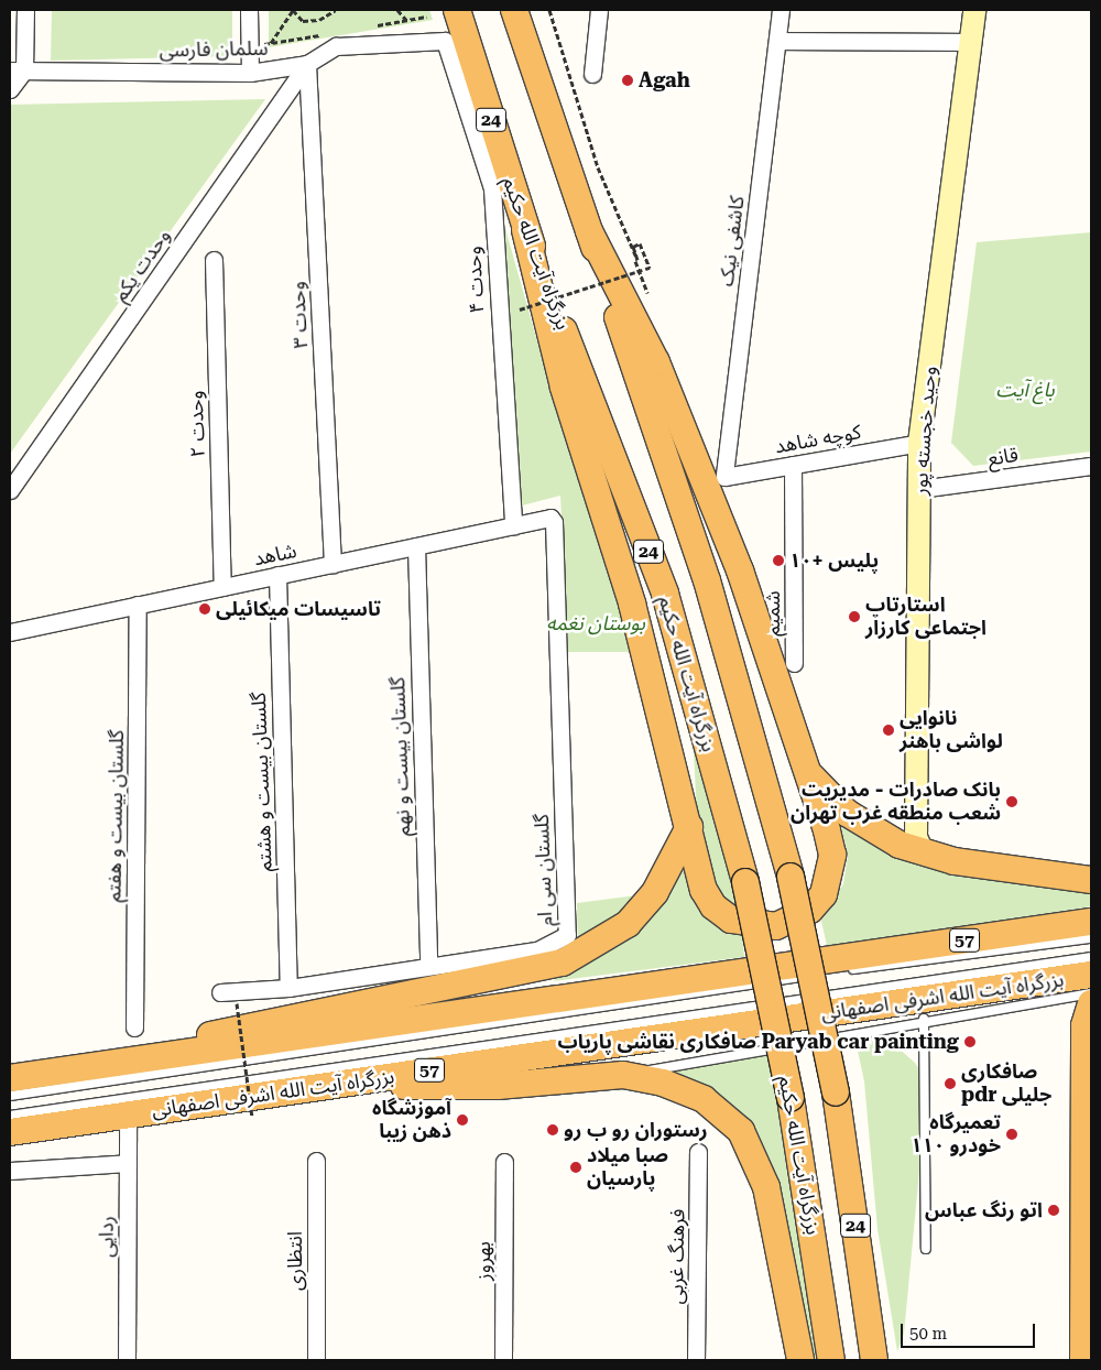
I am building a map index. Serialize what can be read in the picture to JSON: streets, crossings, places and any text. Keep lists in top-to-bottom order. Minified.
{"streets":{"highway":["24","بزرگراه آیت الله حکیم","57","بزرگراه آیت الله اشرفی اصفهانی"],"main road":["وحید خجسته پور"],"street":["سلمان فارسی","کاشفی نیک","وحدت یکم","وحدت ۴","وحدت ۳","وحدت ۲","کوچه شاهد","قانع","شاهد","شمیم","گلستان بیست و نهم","گلستان بیست و هشتم","گلستان بیست و هفتم","گلستان سی ام","ردایی","فرهنگ غربی","انتظاری","بهروز"]},"crossings":[["سلمان فارسی","وحدت یکم"],["سلمان فارسی","وحدت ۴"],["سلمان فارسی","وحدت ۳"],["کاشفی نیک","کوچه شاهد"],["وحدت یکم","وحدت ۳"],["وحدت ۴","شاهد"],["وحدت ۳","شاهد"],["وحدت ۲","شاهد"],["وحید خجسته پور","کوچه شاهد"],["وحید خجسته پور","قانع"],["کوچه شاهد","شمیم"],["شاهد","گلستان بیست و نهم"],["شاهد","گلستان بیست و هشتم"],["شاهد","گلستان بیست و هفتم"],["شاهد","گلستان سی ام"],["گلستان بیست و نهم","گلستان سی ام"],["گلستان بیست و هشتم","گلستان سی ام"],["بزرگراه آیت الله اشرفی اصفهانی","ردایی"]],"parks":["باغ آیت","بوستان نغمه"],"places":["Agah","پلیس +۱۰","تاسیسات میکائیلی","استارتاپ اجتماعی کارزار","نانوایی لواشی باهنر","بانک صادرات - مدیریت شعب منطقه غرب تهران","صافکاری نقاشی پاریاب Paryab car painting","صافکاری pdr جلیلی","آموزشگاه ذهن زیبا","رستوران رو ب رو","تعمیرگاه خودرو ۱۱۰","صبا میلاد پارسیان","اتو رنگ عباس"],"scale_bar":"50 m"}
